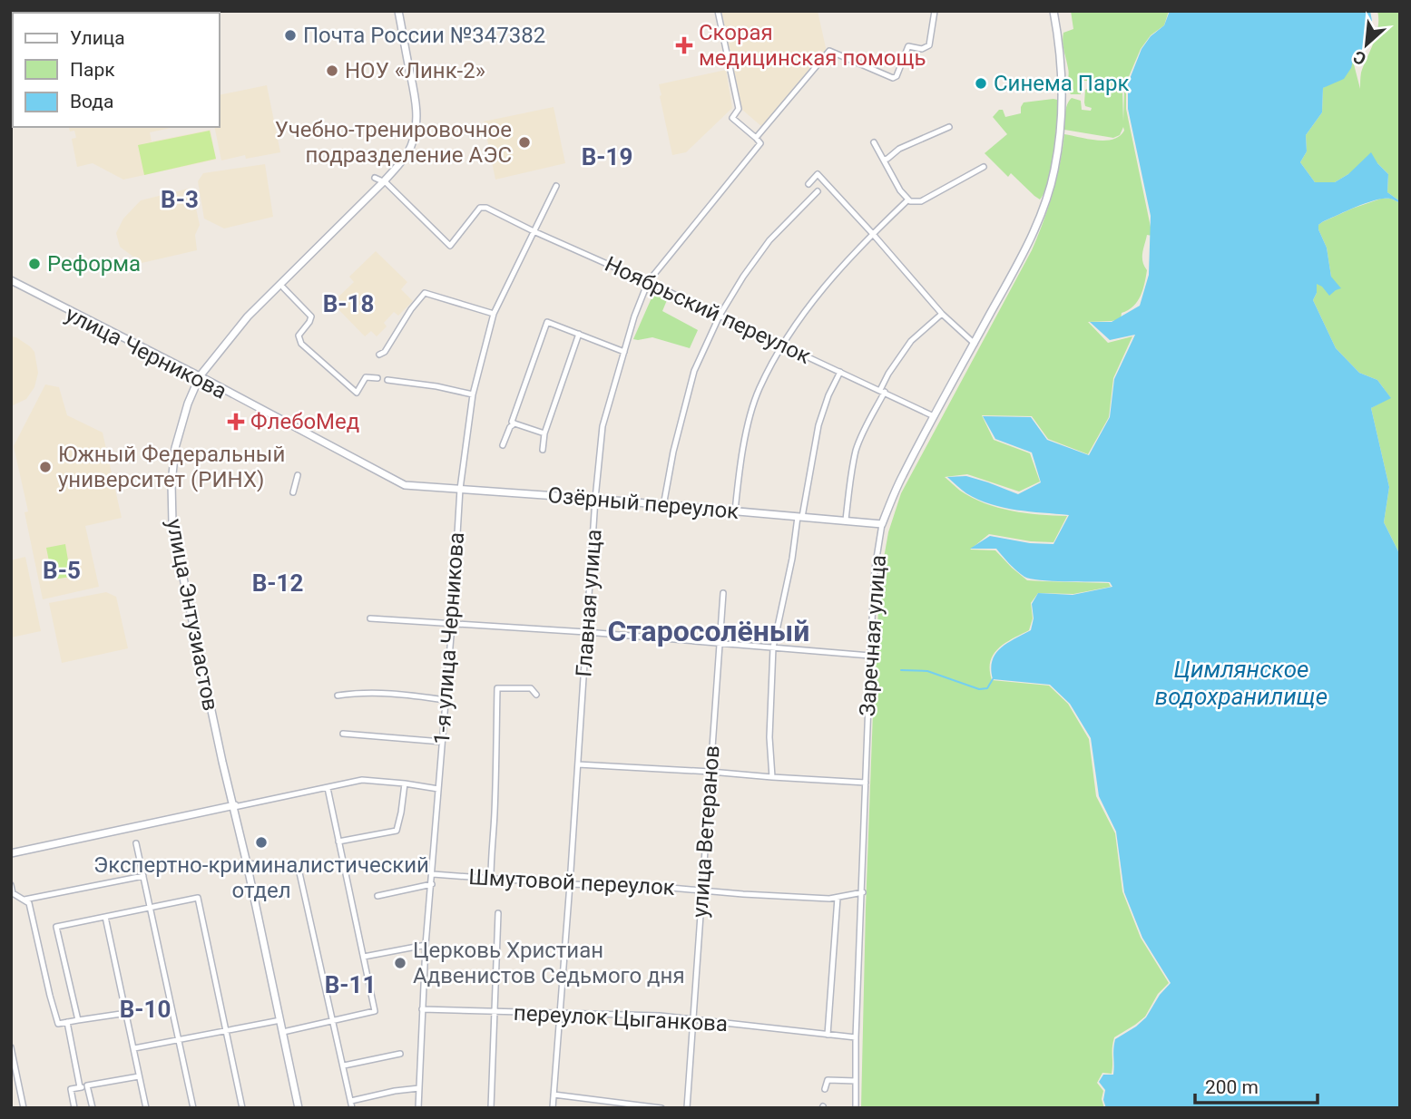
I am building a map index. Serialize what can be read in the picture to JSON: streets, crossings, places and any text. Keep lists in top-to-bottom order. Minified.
{"streets":{"street":["Ноябрьский переулок","улица Черникова","Озёрный переулок","Главная улица","улица Энтузиастов","Заречная улица","1-я улица Черникова","улица Ветеранов","Шмутовой переулок","переулок Цыганкова"]},"crossings":[["Ноябрьский переулок","Главная улица"],["Ноябрьский переулок","улица Энтузиастов"],["Ноябрьский переулок","Заречная улица"],["Ноябрьский переулок","1-я улица Черникова"],["улица Черникова","Озёрный переулок"],["улица Черникова","улица Энтузиастов"],["Озёрный переулок","Главная улица"],["Озёрный переулок","Заречная улица"],["Озёрный переулок","1-я улица Черникова"],["Главная улица","Шмутовой переулок"],["Главная улица","переулок Цыганкова"],["Заречная улица","Шмутовой переулок"],["Заречная улица","переулок Цыганкова"],["1-я улица Черникова","Шмутовой переулок"],["1-я улица Черникова","переулок Цыганкова"],["улица Ветеранов","Шмутовой переулок"],["улица Ветеранов","переулок Цыганкова"]],"districts":["В-19","В-3","В-18","В-5","В-12","Староcолёный","В-11","В-10"],"water":["Цимлянское водохранилище"],"places":{"other":["Почта России №347382","НОУ «Линк-2»","Синема Парк","Учебно-тренировочное подразделение АЭС","Реформа","Южный Федеральный университет (РИНХ)","Экспертно-криминалистический отдел","Церковь Христиан Адвенистов Седьмого дня"],"health":["Скорая медицинская помощь","ФлебоМед"]},"legend":["Улица","Парк","Вода"],"scale_bar":"200 m","north":"bottom left"}
